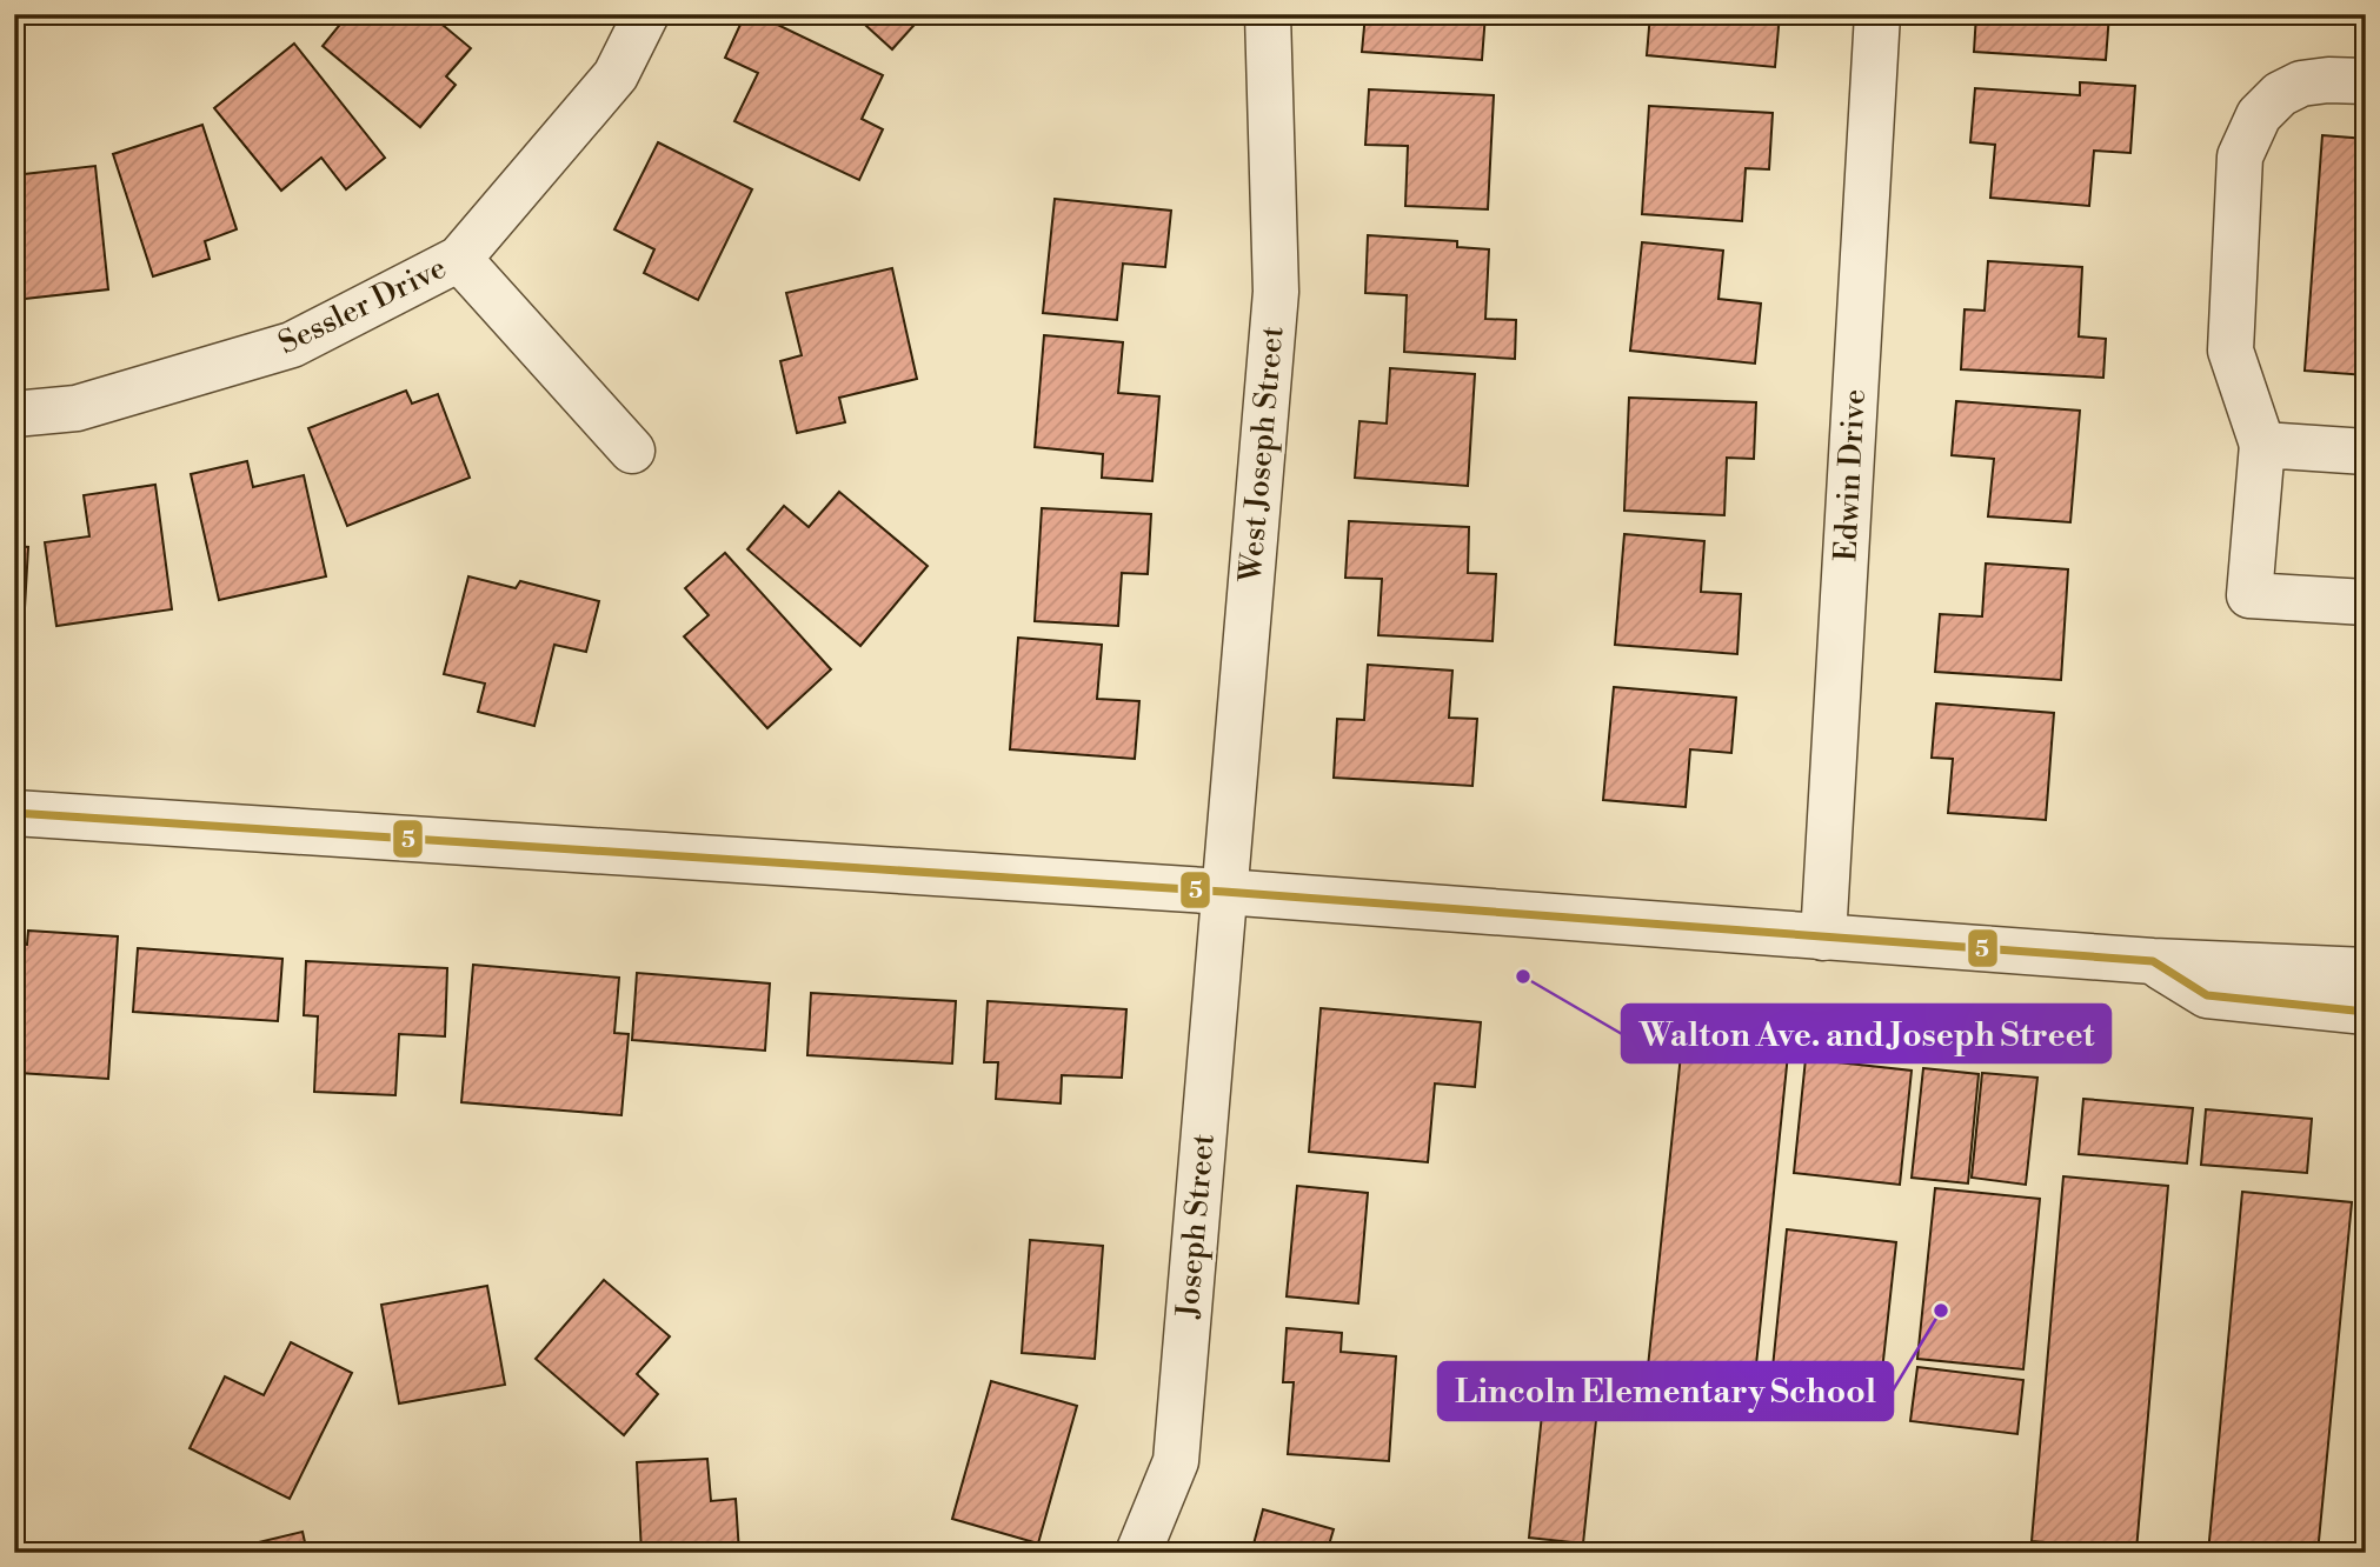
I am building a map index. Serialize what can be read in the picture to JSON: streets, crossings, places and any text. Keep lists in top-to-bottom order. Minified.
{"streets":{"street":["Sessler Drive","West Joseph Street","Edwin Drive","Joseph Street"]},"crossings":[["West Joseph Street","Joseph Street"]],"places":["Walton Ave. and Joseph Street","Lincoln Elementary School"],"lines":["transit line 5"]}
